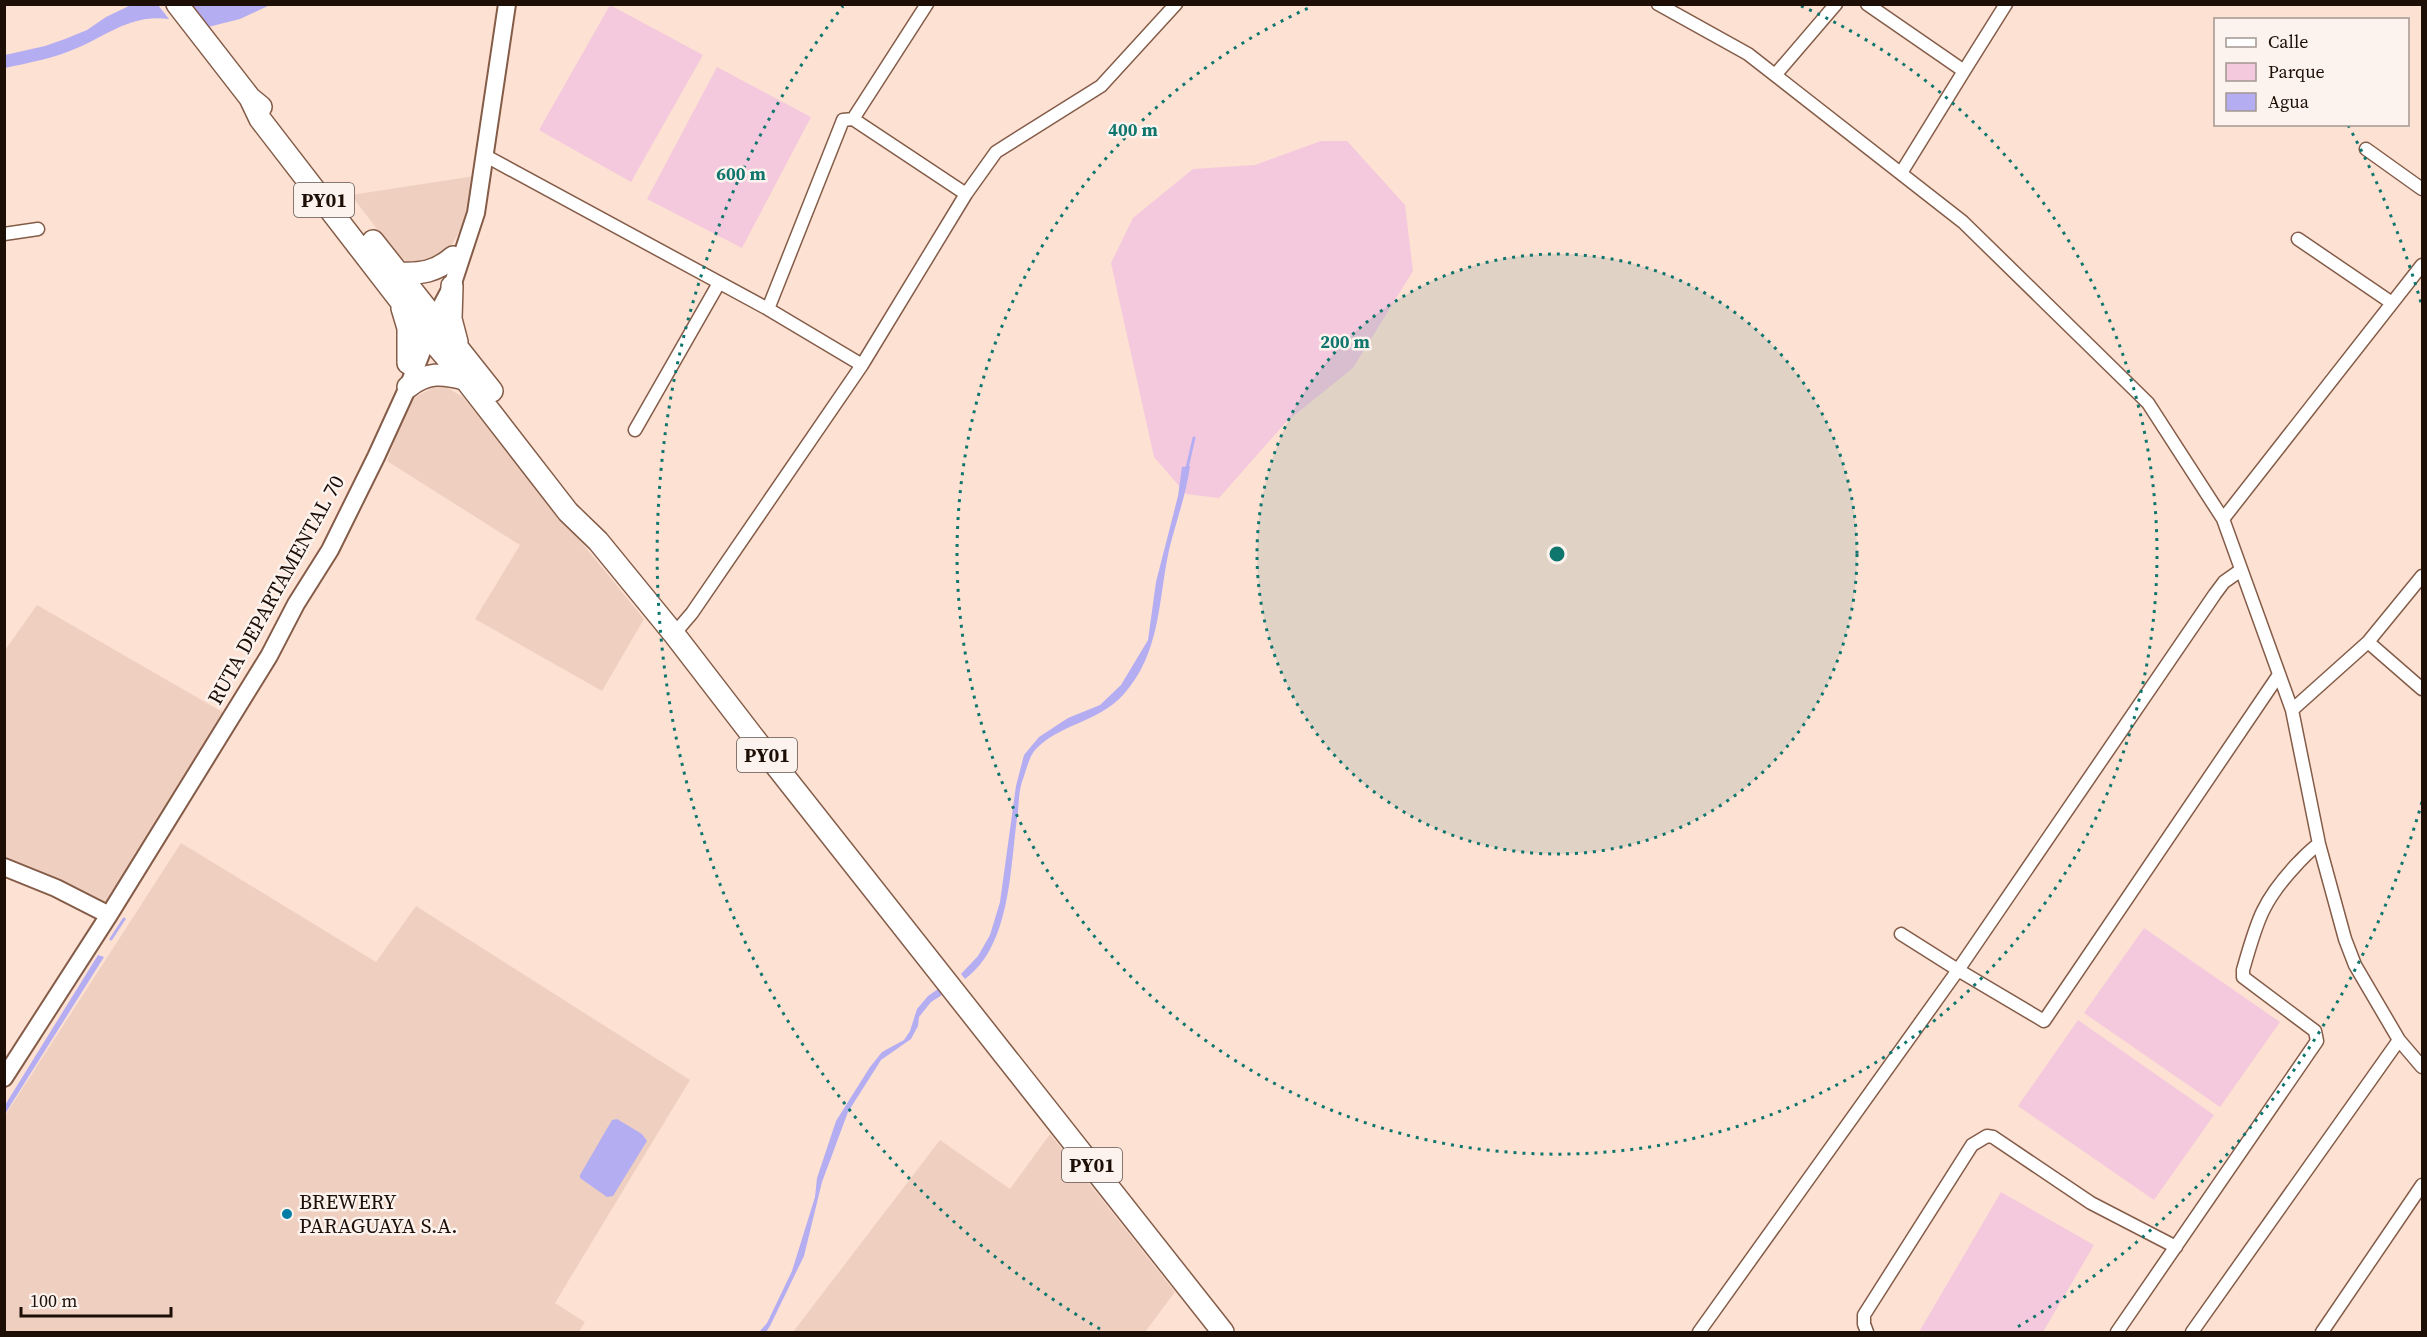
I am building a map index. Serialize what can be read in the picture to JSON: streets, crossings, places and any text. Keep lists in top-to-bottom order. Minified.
{"streets":{"highway":["PY01"],"main road":["RUTA DEPARTAMENTAL 70"]},"crossings":[["PY01","RUTA DEPARTAMENTAL 70"]],"places":["BREWERY PARAGUAYA S.A."],"legend":["Calle","Parque","Agua"],"scale_bar":"100 m","rings":["400 m","600 m","200 m"]}
